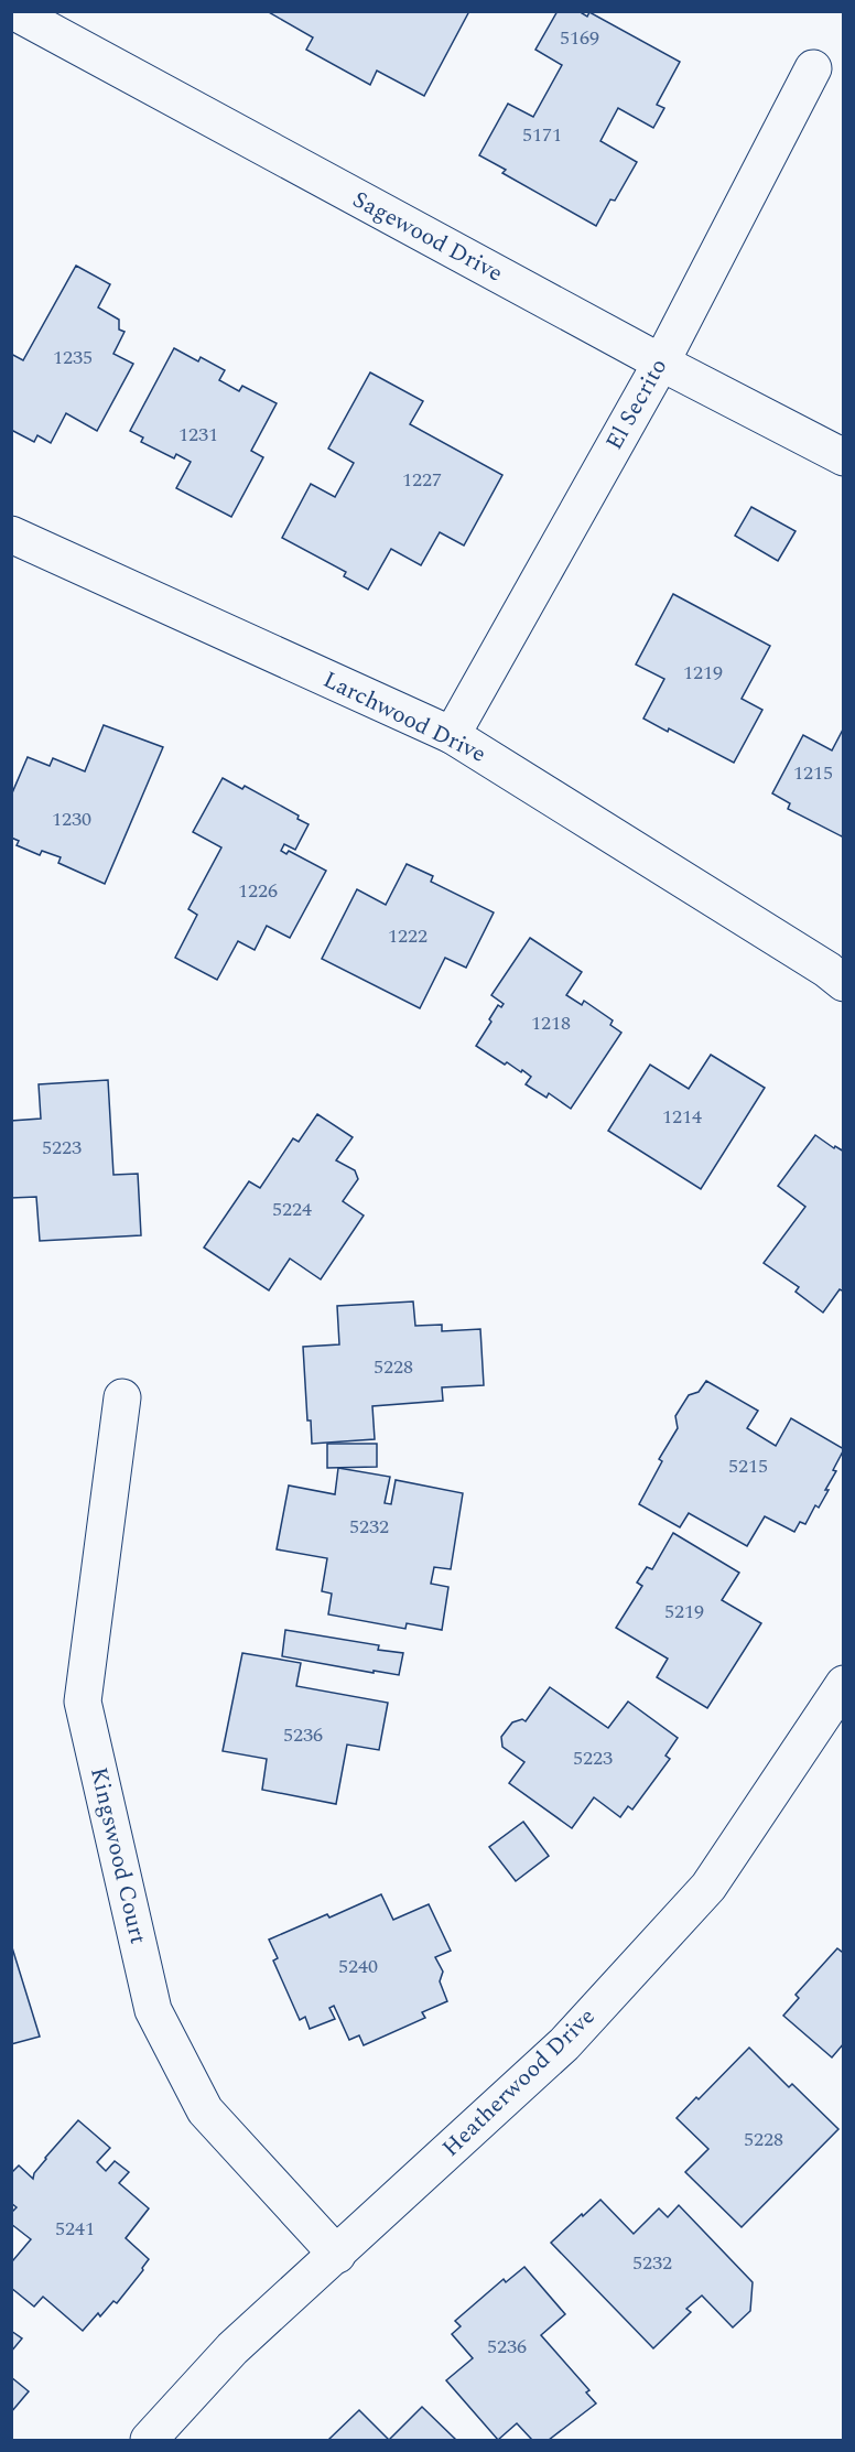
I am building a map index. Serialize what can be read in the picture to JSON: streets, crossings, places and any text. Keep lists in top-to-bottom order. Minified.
{"streets":{"street":["Sagewood Drive","El Secrito","Larchwood Drive","Kingswood Court","Heatherwood Drive"]},"crossings":[["Sagewood Drive","El Secrito"],["El Secrito","Larchwood Drive"],["Kingswood Court","Heatherwood Drive"]],"house_numbers":["5169","5171","1235","1231","1227","1219","1215","1230","1226","1222","1218","1214","5223","5224","5228","5215","5232","5219","5236","5223","5240","5228","5241","5232","5236"]}
